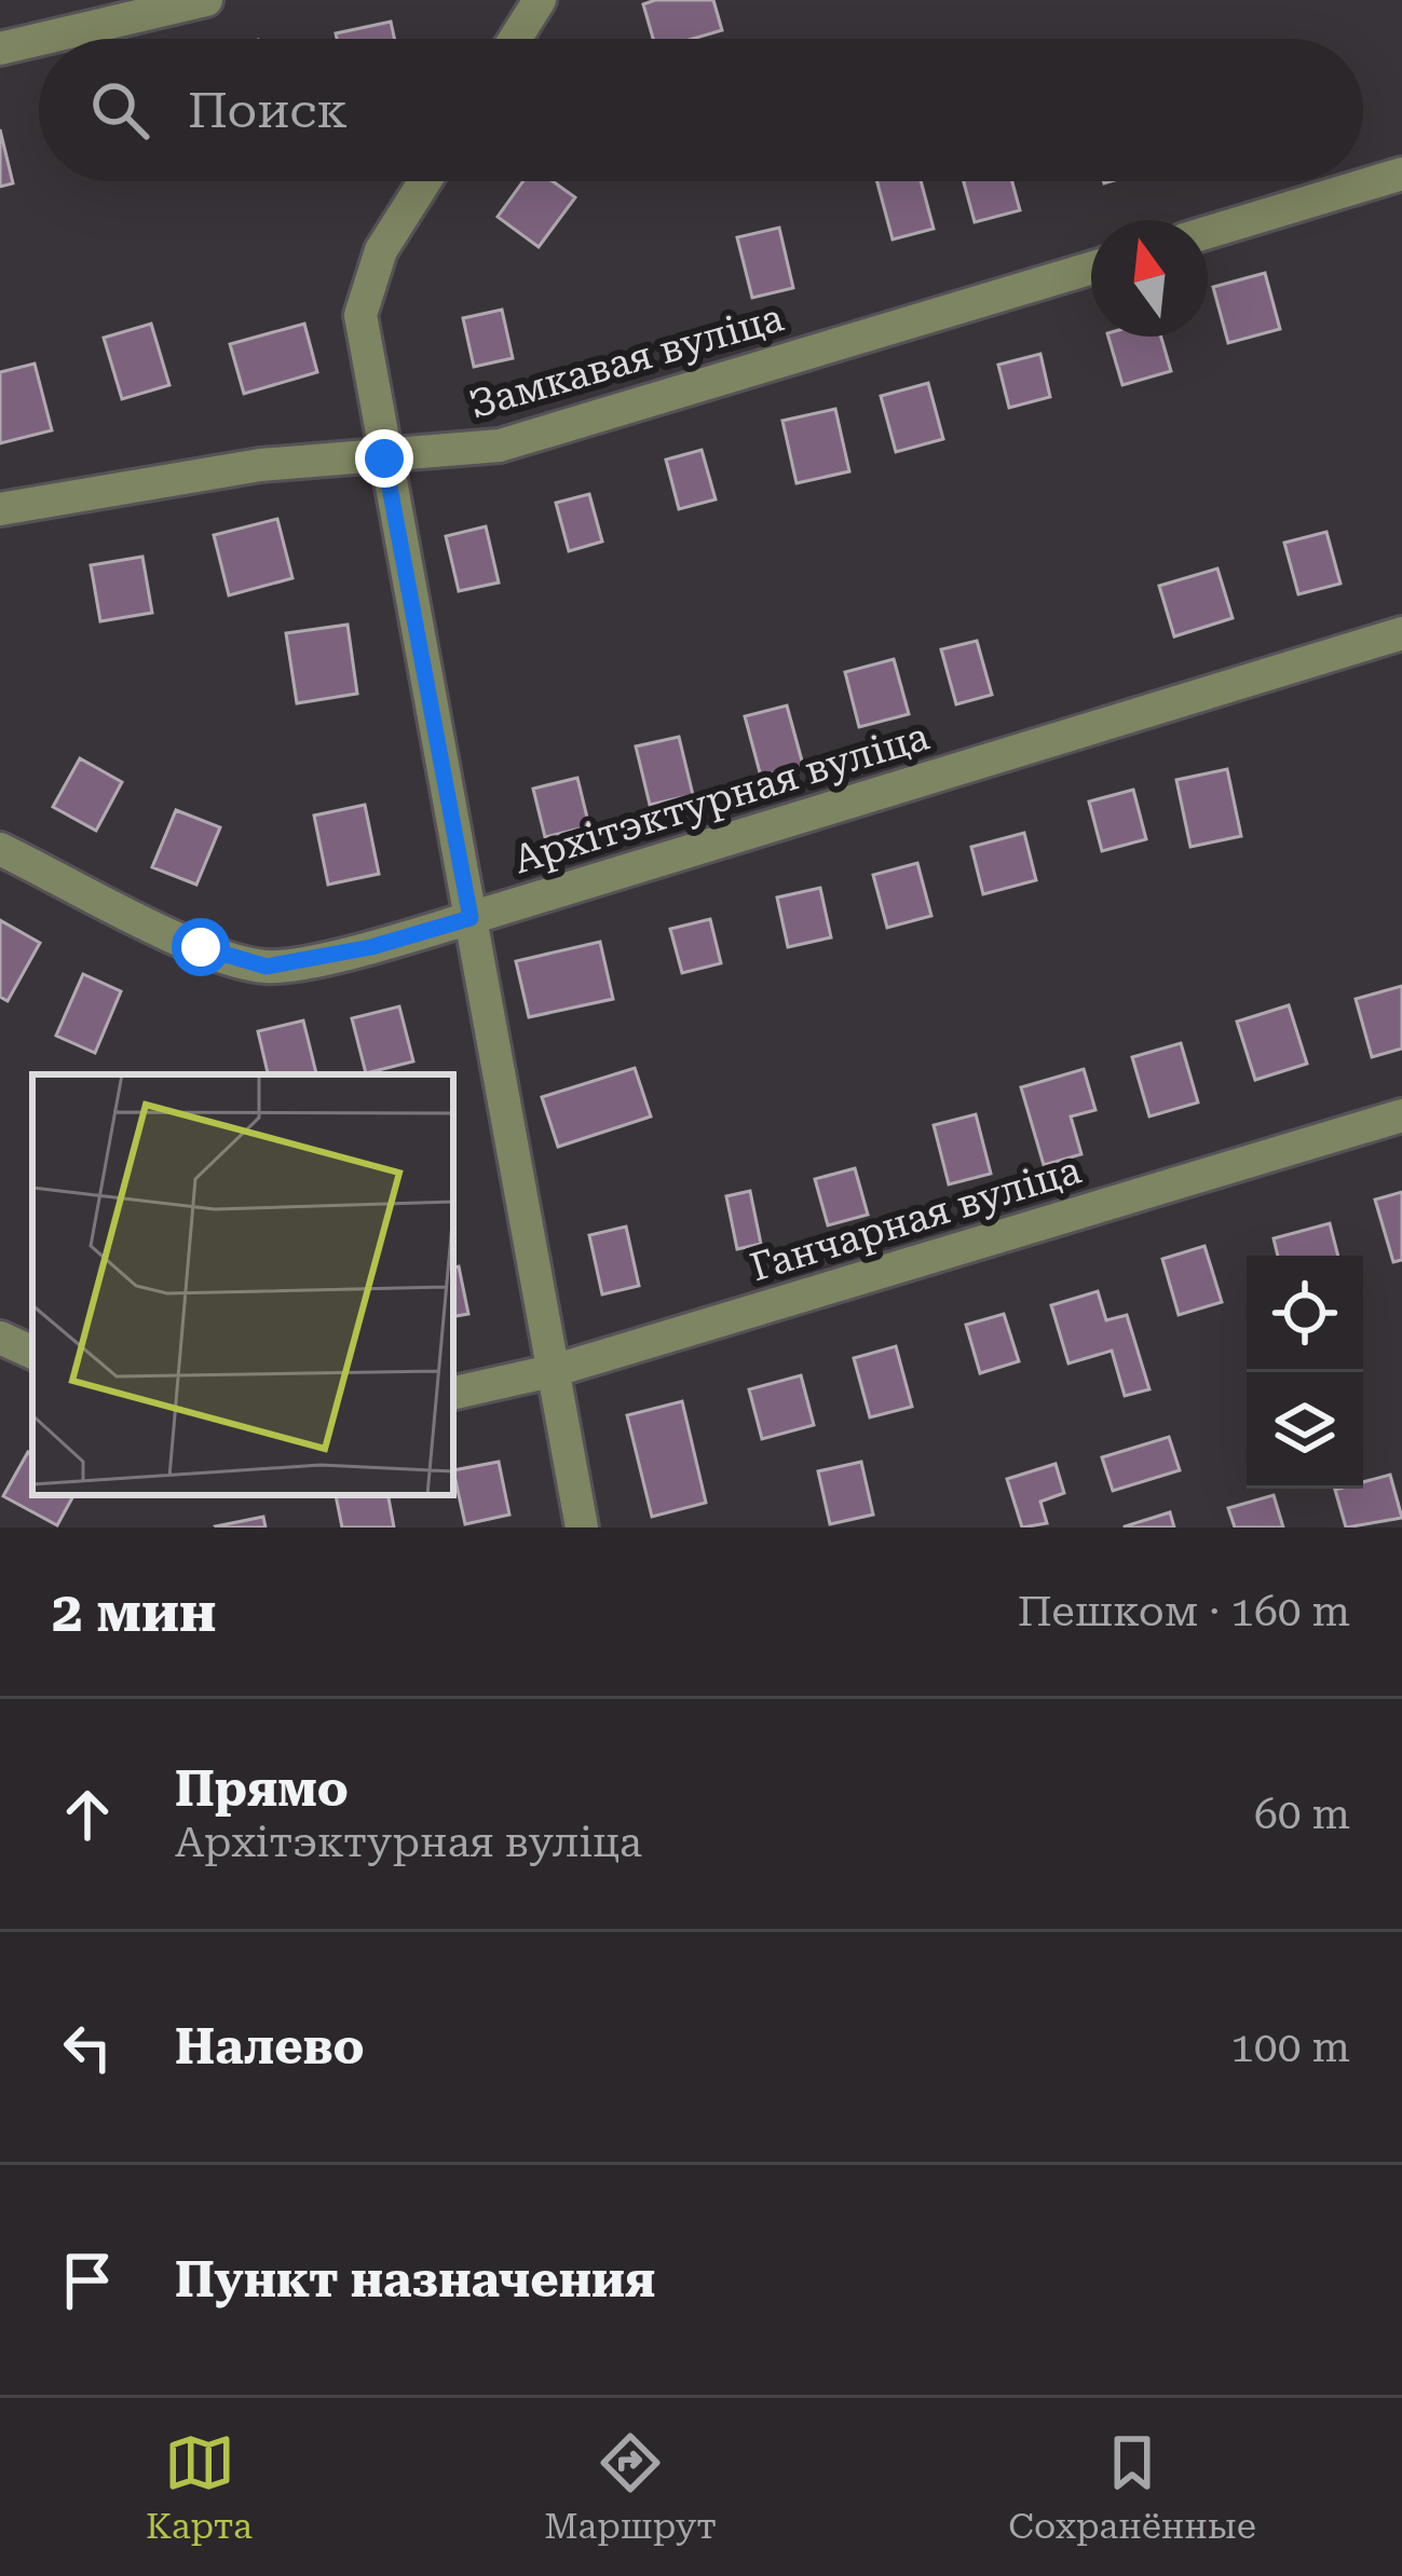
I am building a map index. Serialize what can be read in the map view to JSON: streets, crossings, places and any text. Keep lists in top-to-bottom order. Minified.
{"streets":{"street":["Замкавая вуліца","Архітэктурная вуліца","Ганчарная вуліца"]},"north":"top","page":{"search":"Поиск","heading":["2 мин","Пешком · 160 m"],"list":[["Прямо","Архітэктурная вуліца","60 m"],["Налево","100 m"],"Пункт назначения"],"nav":["Карта","Маршрут","Сохранённые"]}}
